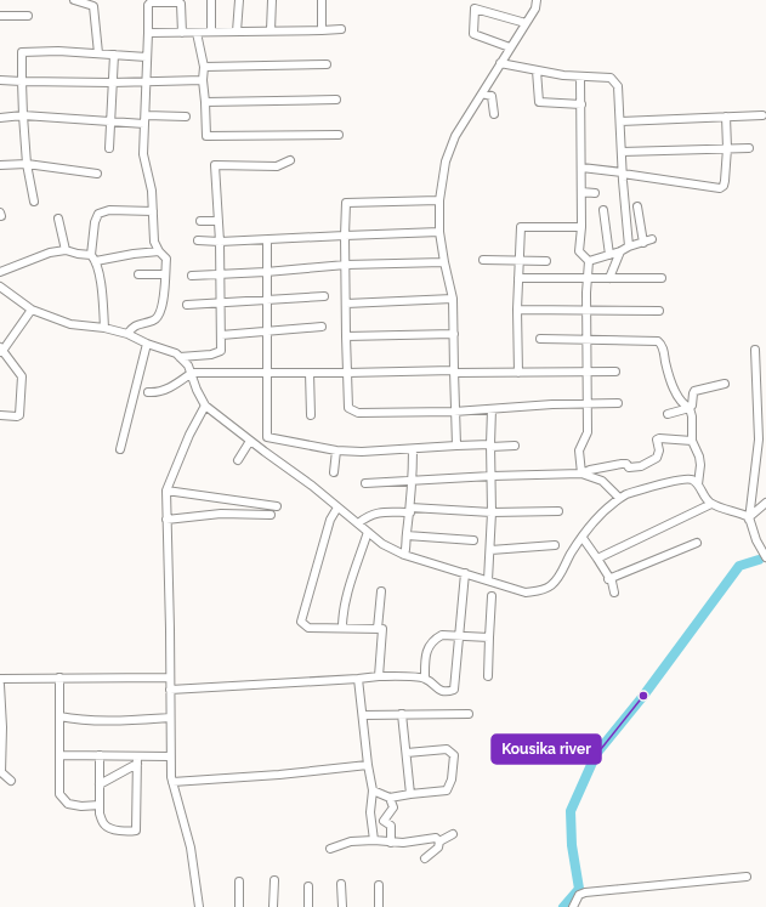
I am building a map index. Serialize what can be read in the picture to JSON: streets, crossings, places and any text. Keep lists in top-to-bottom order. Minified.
{"places":["Kousika river"]}
